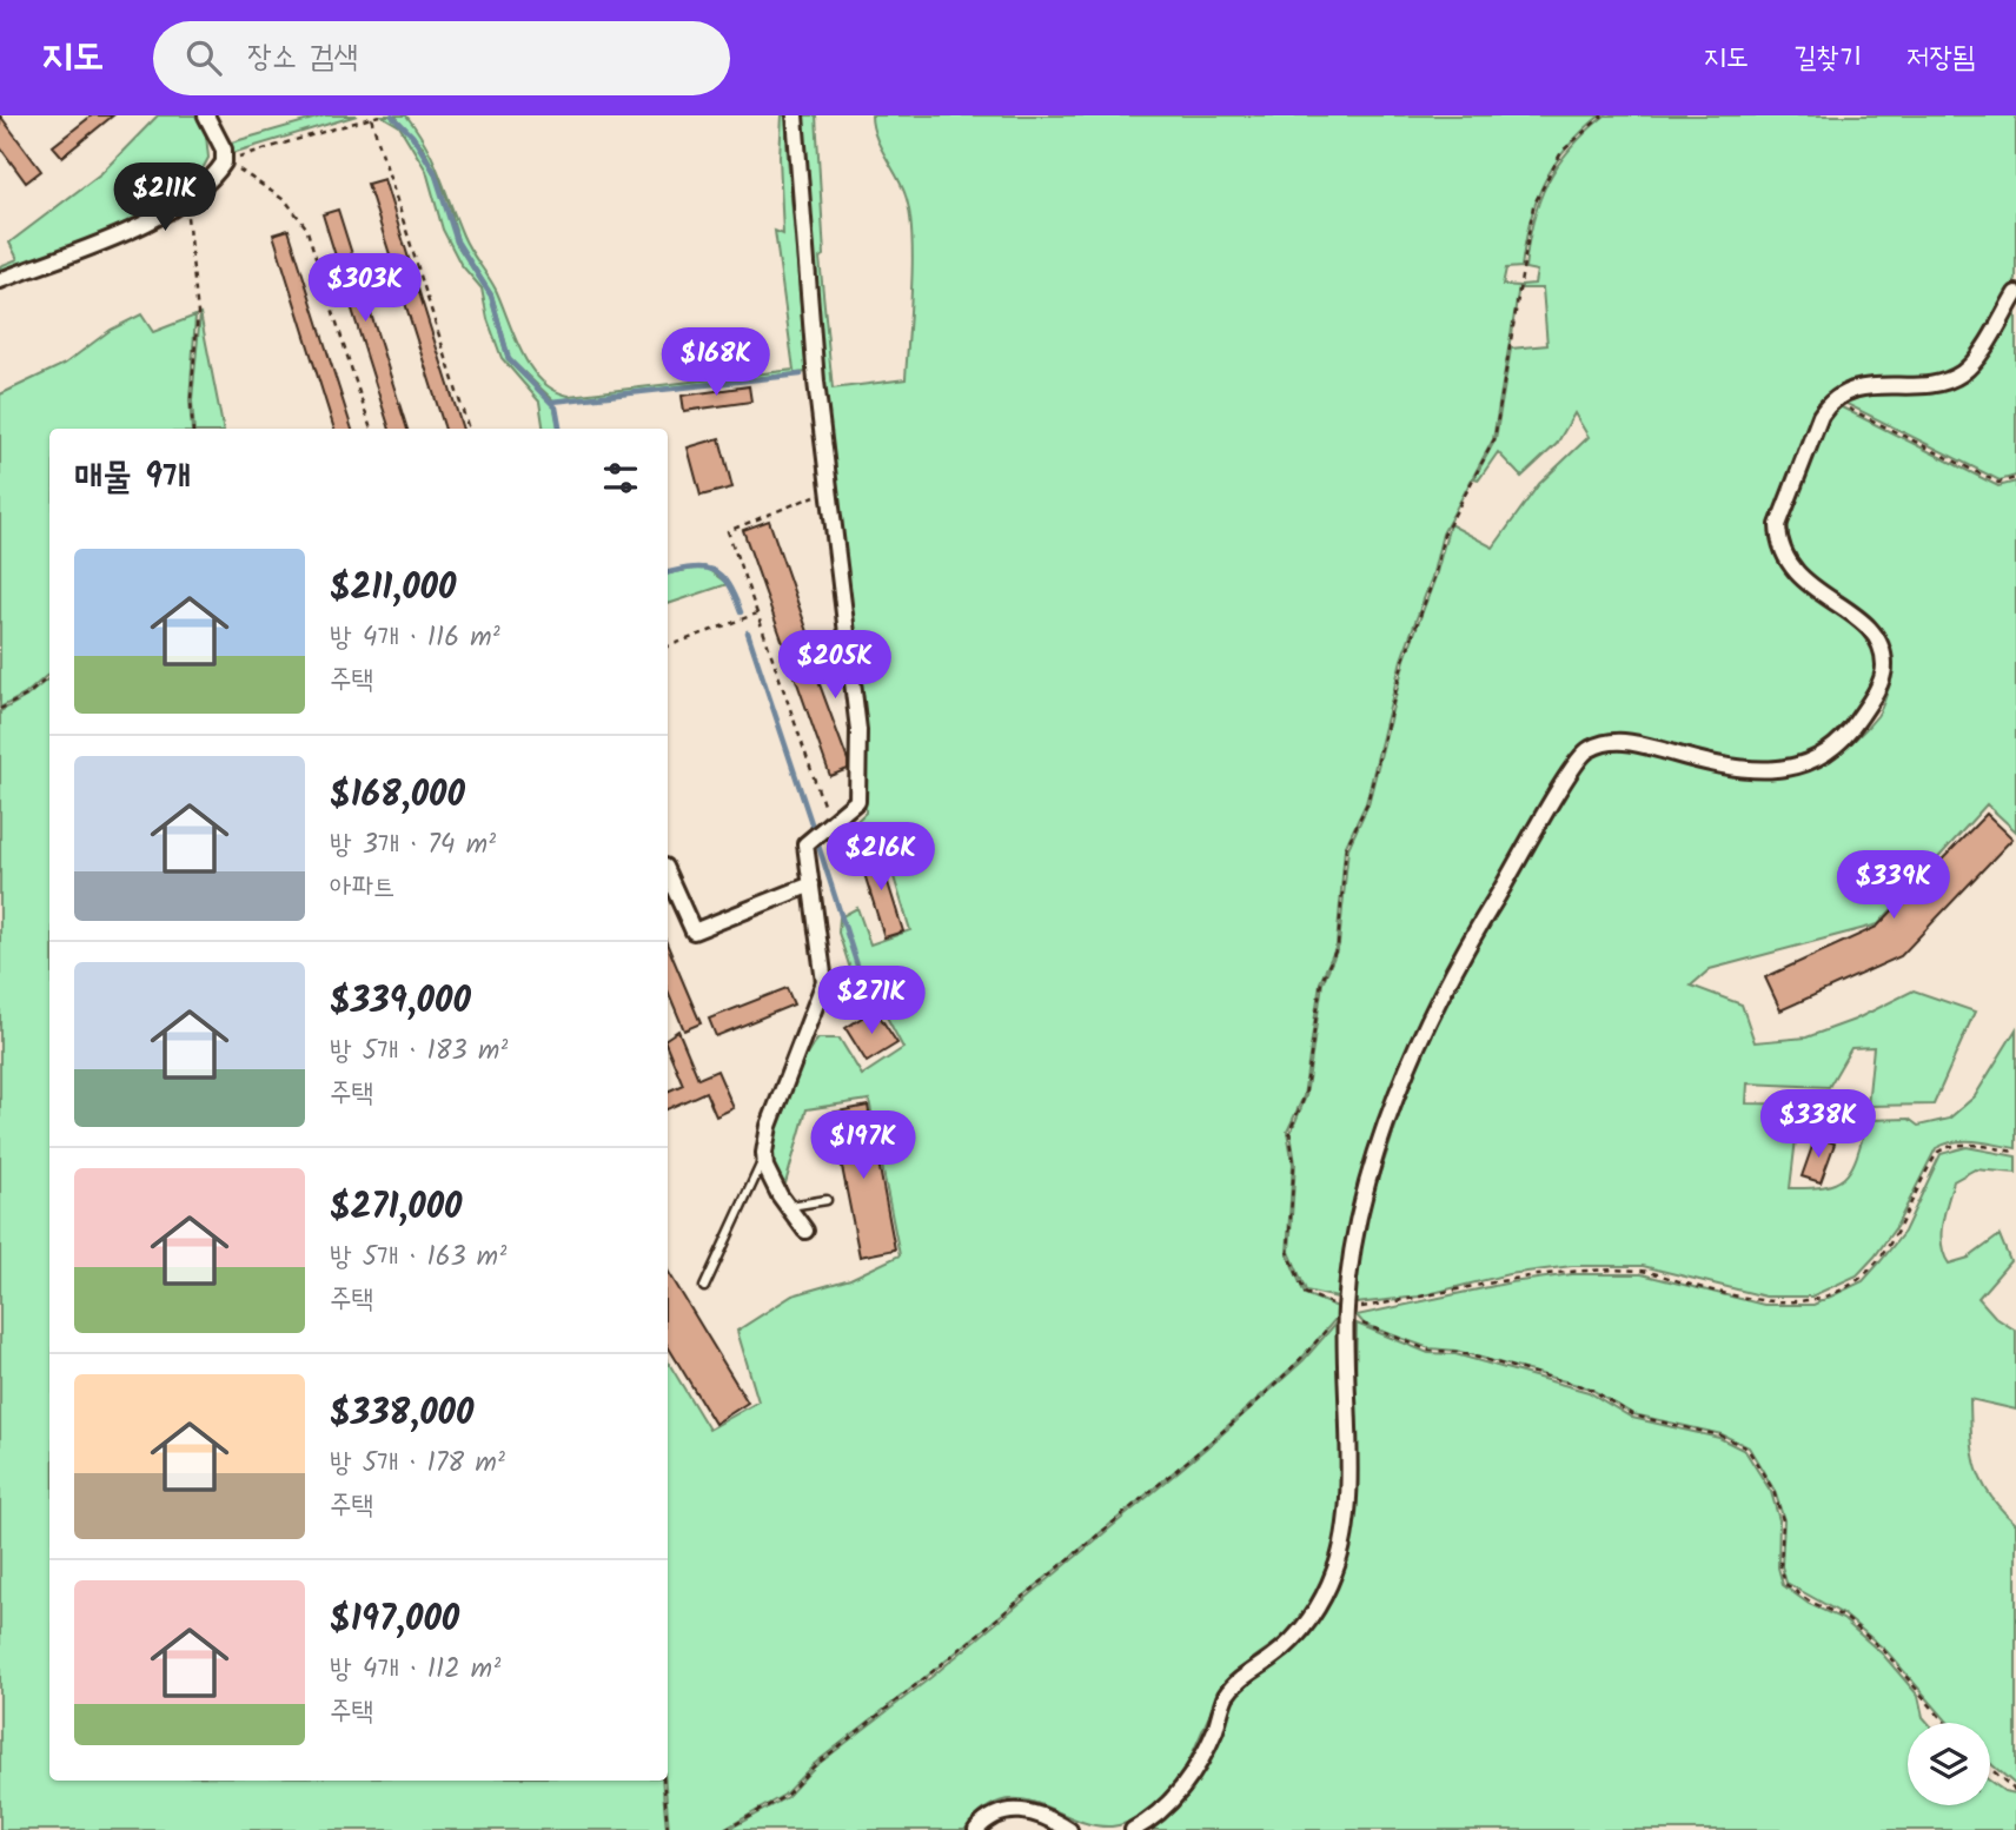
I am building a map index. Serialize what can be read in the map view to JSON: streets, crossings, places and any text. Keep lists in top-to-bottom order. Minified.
{"page":{"header":"지도","search":"장소 검색","nav":["지도","길찾기","저장됨"],"price":["$211K","$303K","$168K","$205K","$216K","$339K","$271K","$338K","$197K"],"heading":"매물 9개","list":[{"name":"$211,000","note":"방 4개 · 116 m² · 주택"},{"name":"$168,000","note":"방 3개 · 74 m² · 아파트"},{"name":"$339,000","note":"방 5개 · 183 m² · 주택"},{"name":"$271,000","note":"방 5개 · 163 m² · 주택"},{"name":"$338,000","note":"방 5개 · 178 m² · 주택"},{"name":"$197,000","note":"방 4개 · 112 m² · 주택"}]}}
